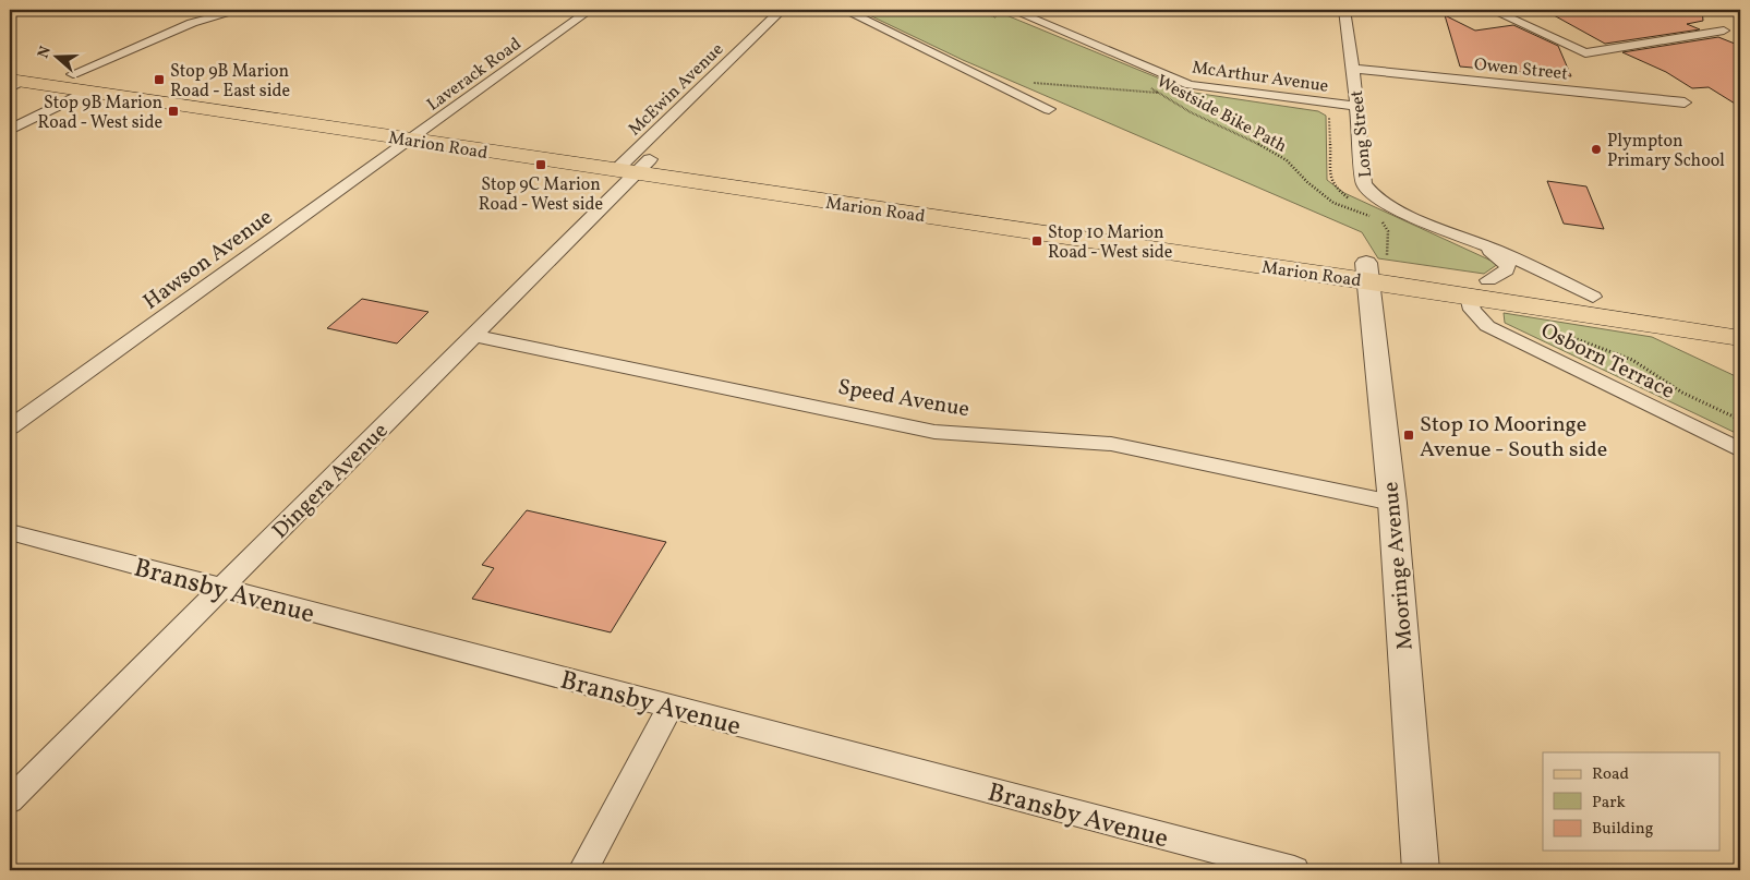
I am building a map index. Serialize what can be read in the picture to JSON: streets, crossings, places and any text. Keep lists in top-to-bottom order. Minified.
{"streets":{"main road":["Marion Road"],"street":["Owen Street","Laverack Road","McArthur Avenue","McEwin Avenue","Long Street","Hawson Avenue","Osborn Terrace","Speed Avenue","Dingera Avenue","Mooringe Avenue","Bransby Avenue"],"path":["Westside Bike Path"]},"crossings":[["Owen Street","Long Street"],["Laverack Road","Marion Road"],["Laverack Road","Hawson Avenue"],["McArthur Avenue","Long Street"],["McEwin Avenue","Marion Road"],["McEwin Avenue","Dingera Avenue"],["Westside Bike Path","Marion Road"],["Westside Bike Path","Mooringe Avenue"],["Long Street","Marion Road"],["Marion Road","Hawson Avenue"],["Marion Road","Osborn Terrace"],["Marion Road","Dingera Avenue"],["Marion Road","Mooringe Avenue"],["Speed Avenue","Dingera Avenue"],["Speed Avenue","Mooringe Avenue"],["Dingera Avenue","Bransby Avenue"]],"places":{"transit":["Stop 9B Marion Road - East side","Stop 9B Marion Road - West side","Stop 9C Marion Road - West side","Stop 10 Marion Road - West side","Stop 10 Mooringe Avenue - South side"],"other":["Plympton Primary School"]},"legend":["Road","Park","Building"],"north":"left"}
